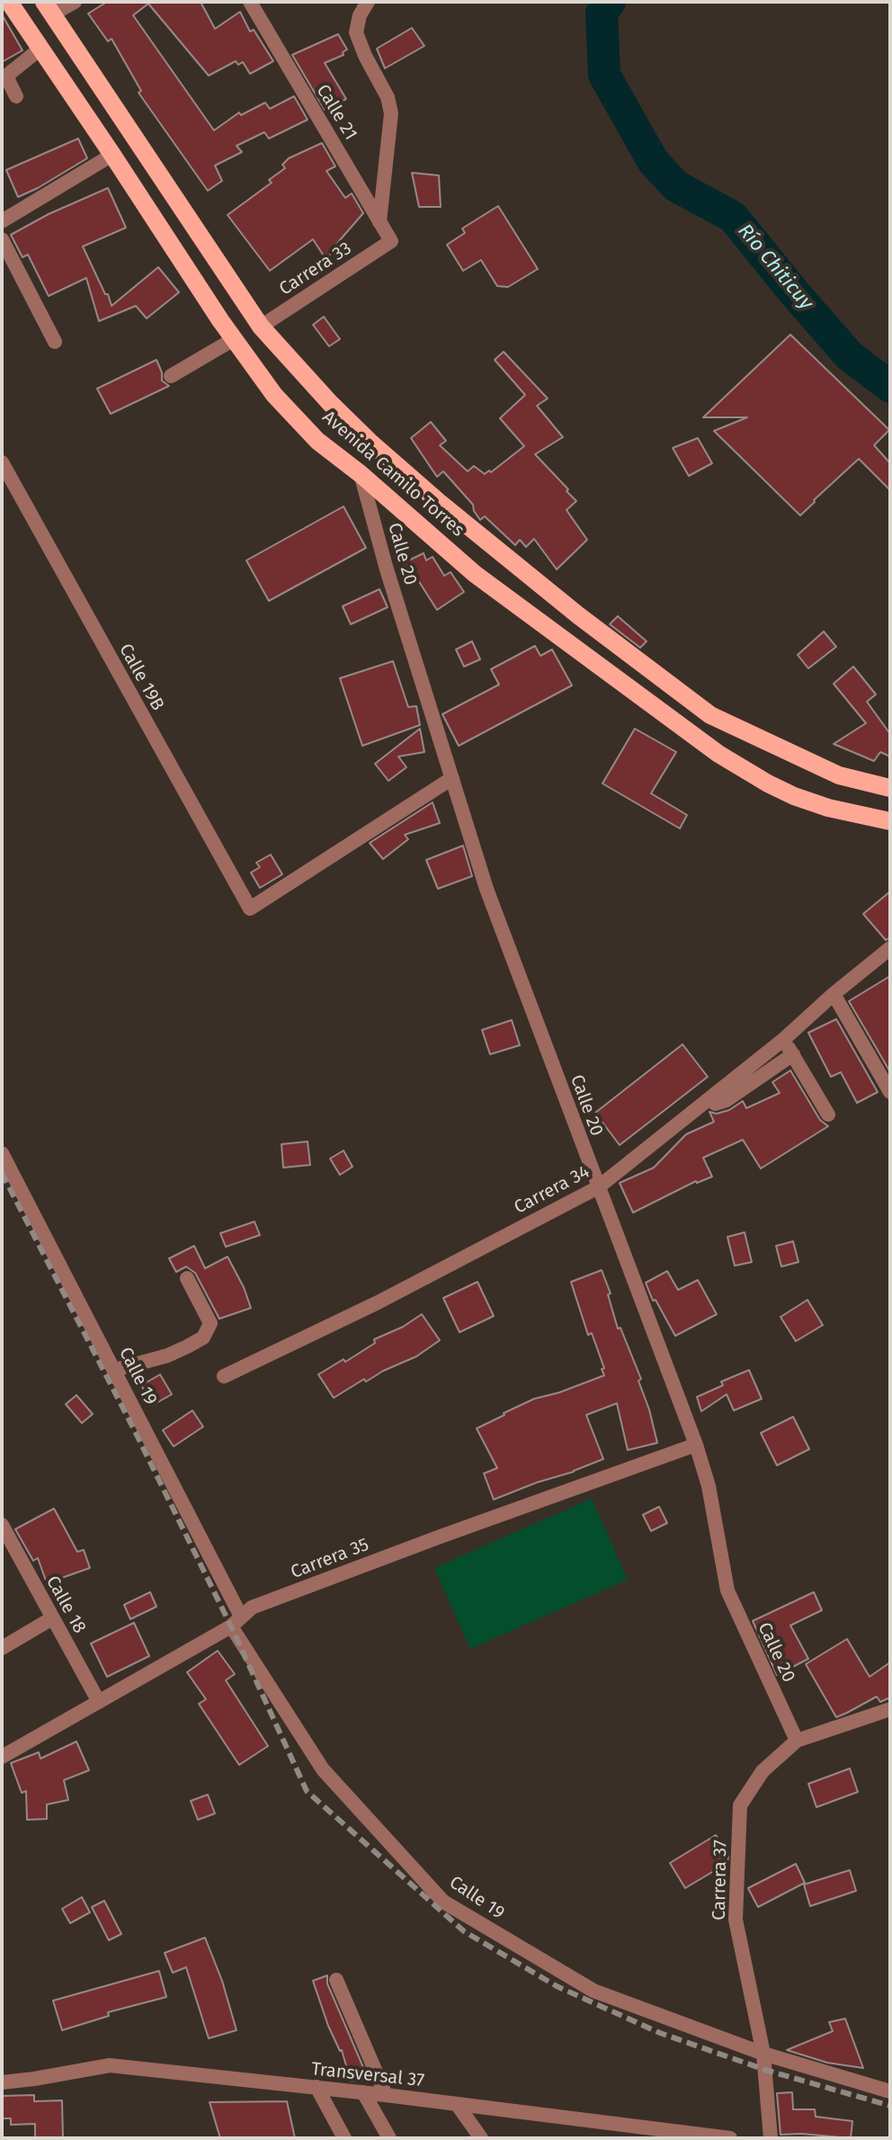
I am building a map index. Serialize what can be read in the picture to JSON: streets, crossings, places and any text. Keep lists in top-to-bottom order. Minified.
{"streets":{"main road":["Avenida Camilo Torres"],"street":["Calle 21","Carrera 33","Calle 20","Calle 19B","Carrera 34","Calle 19","Carrera 35","Calle 18","Carrera 37","Transversal 37"]},"crossings":[["Calle 21","Carrera 33"],["Carrera 33","Avenida Camilo Torres"],["Avenida Camilo Torres","Calle 20"],["Calle 20","Calle 19B"],["Calle 20","Carrera 34"],["Calle 20","Carrera 35"],["Calle 20","Carrera 37"],["Calle 19","Carrera 35"],["Calle 19","Carrera 37"],["Carrera 35","Calle 18"]],"water":["Río Chiticuy"]}
